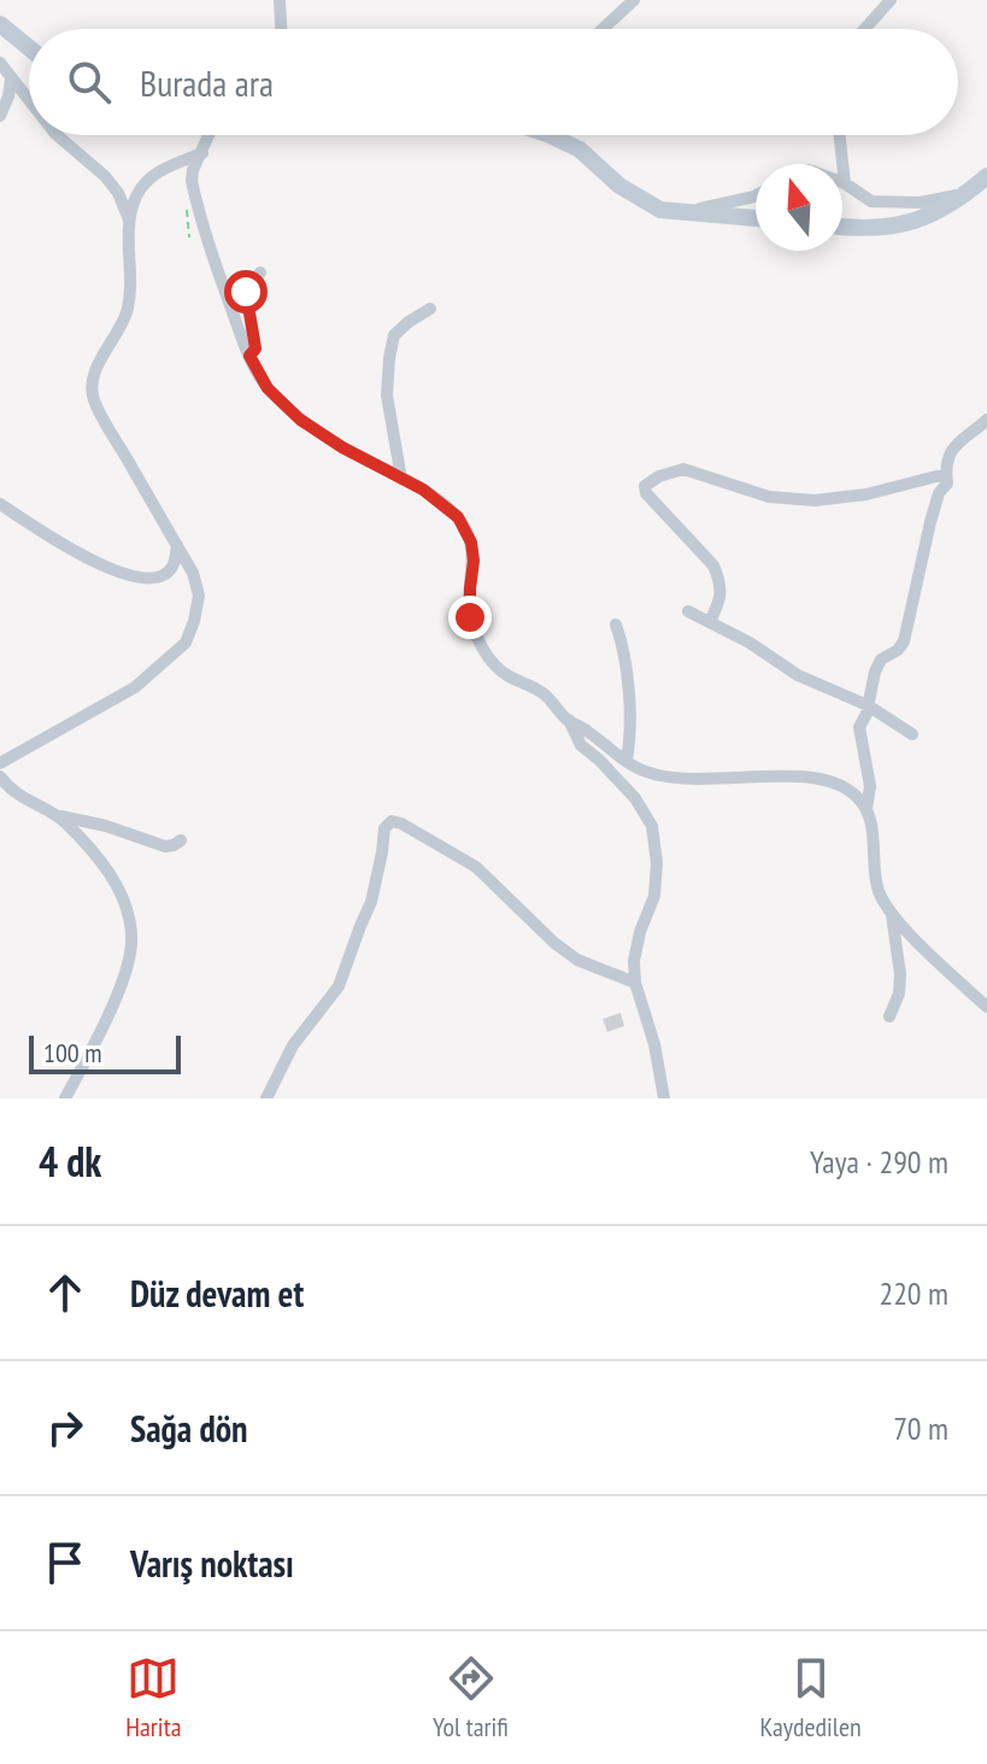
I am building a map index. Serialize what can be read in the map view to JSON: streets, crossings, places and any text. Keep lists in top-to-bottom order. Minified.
{"scale_bar":"100 m","north":"top","page":{"search":"Burada ara","scale":"100 m","heading":["4 dk","Yaya · 290 m"],"list":[["Düz devam et","220 m"],["Sağa dön","70 m"],"Varış noktası"],"nav":["Harita","Yol tarifi","Kaydedilen"]}}
